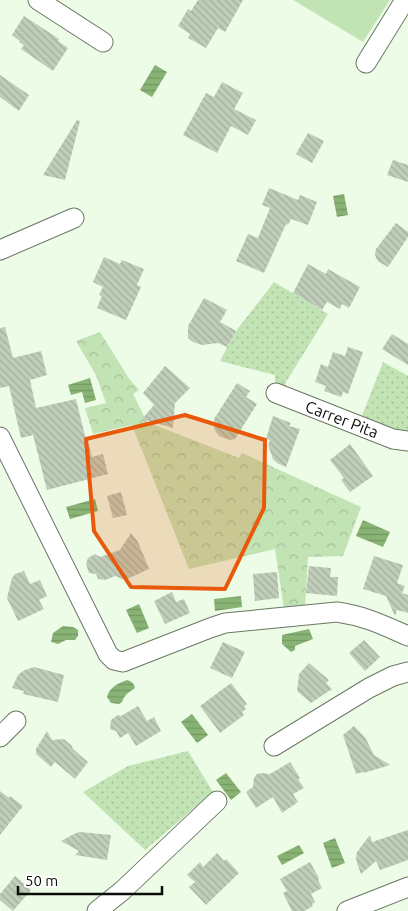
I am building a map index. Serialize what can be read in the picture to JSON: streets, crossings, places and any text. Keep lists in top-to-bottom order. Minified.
{"streets":{"street":["Carrer Pita"]},"scale_bar":"50 m"}
